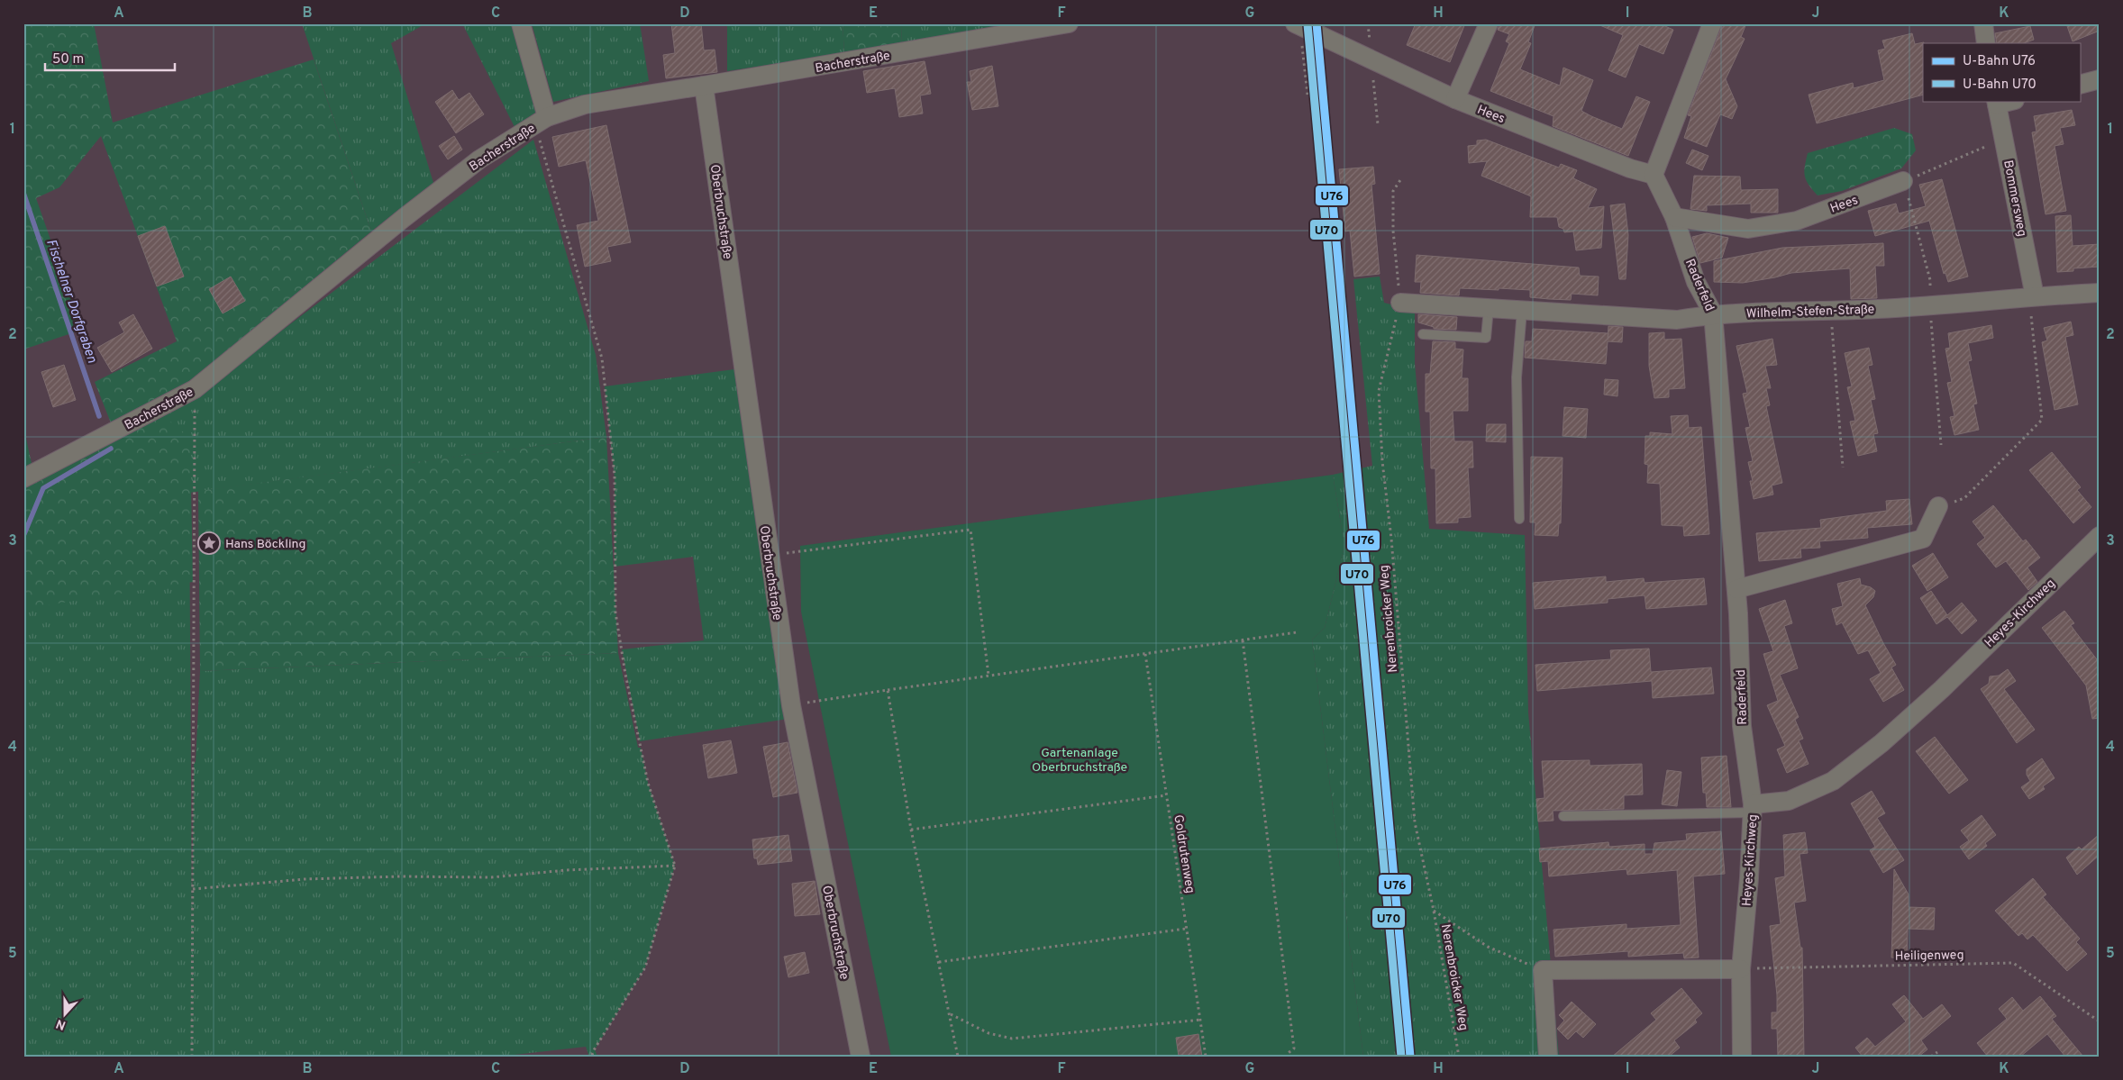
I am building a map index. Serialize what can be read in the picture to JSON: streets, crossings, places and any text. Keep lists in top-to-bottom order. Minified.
{"streets":{"street":["Bacherstraße","Hees","Bommersweg","Oberbruchstraße","Raderfeld","Wilhelm-Stefen-Straße","Heyes-Kirchweg"],"path":["Nerenbroicker Weg","Goldrutenweg","Heiligenweg"]},"crossings":[["Bacherstraße","Oberbruchstraße"],["Hees","Raderfeld"],["Bommersweg","Wilhelm-Stefen-Straße"],["Raderfeld","Wilhelm-Stefen-Straße"],["Raderfeld","Heyes-Kirchweg"],["Wilhelm-Stefen-Straße","Nerenbroicker Weg"],["Heyes-Kirchweg","Heiligenweg"]],"water":["Fischelner Dorfgraben"],"parks":["Gartenanlage Oberbruchstraße"],"places":{"place":["Hans Böckling"]},"lines":["metro line U76","metro line U70"],"legend":["U-Bahn U76","U-Bahn U70"],"scale_bar":"50 m","north":"bottom","grid":{"columns":["A","B","C","D","E","F","G","H","I","J","K"],"rows":["1","2","3","4","5"]}}
